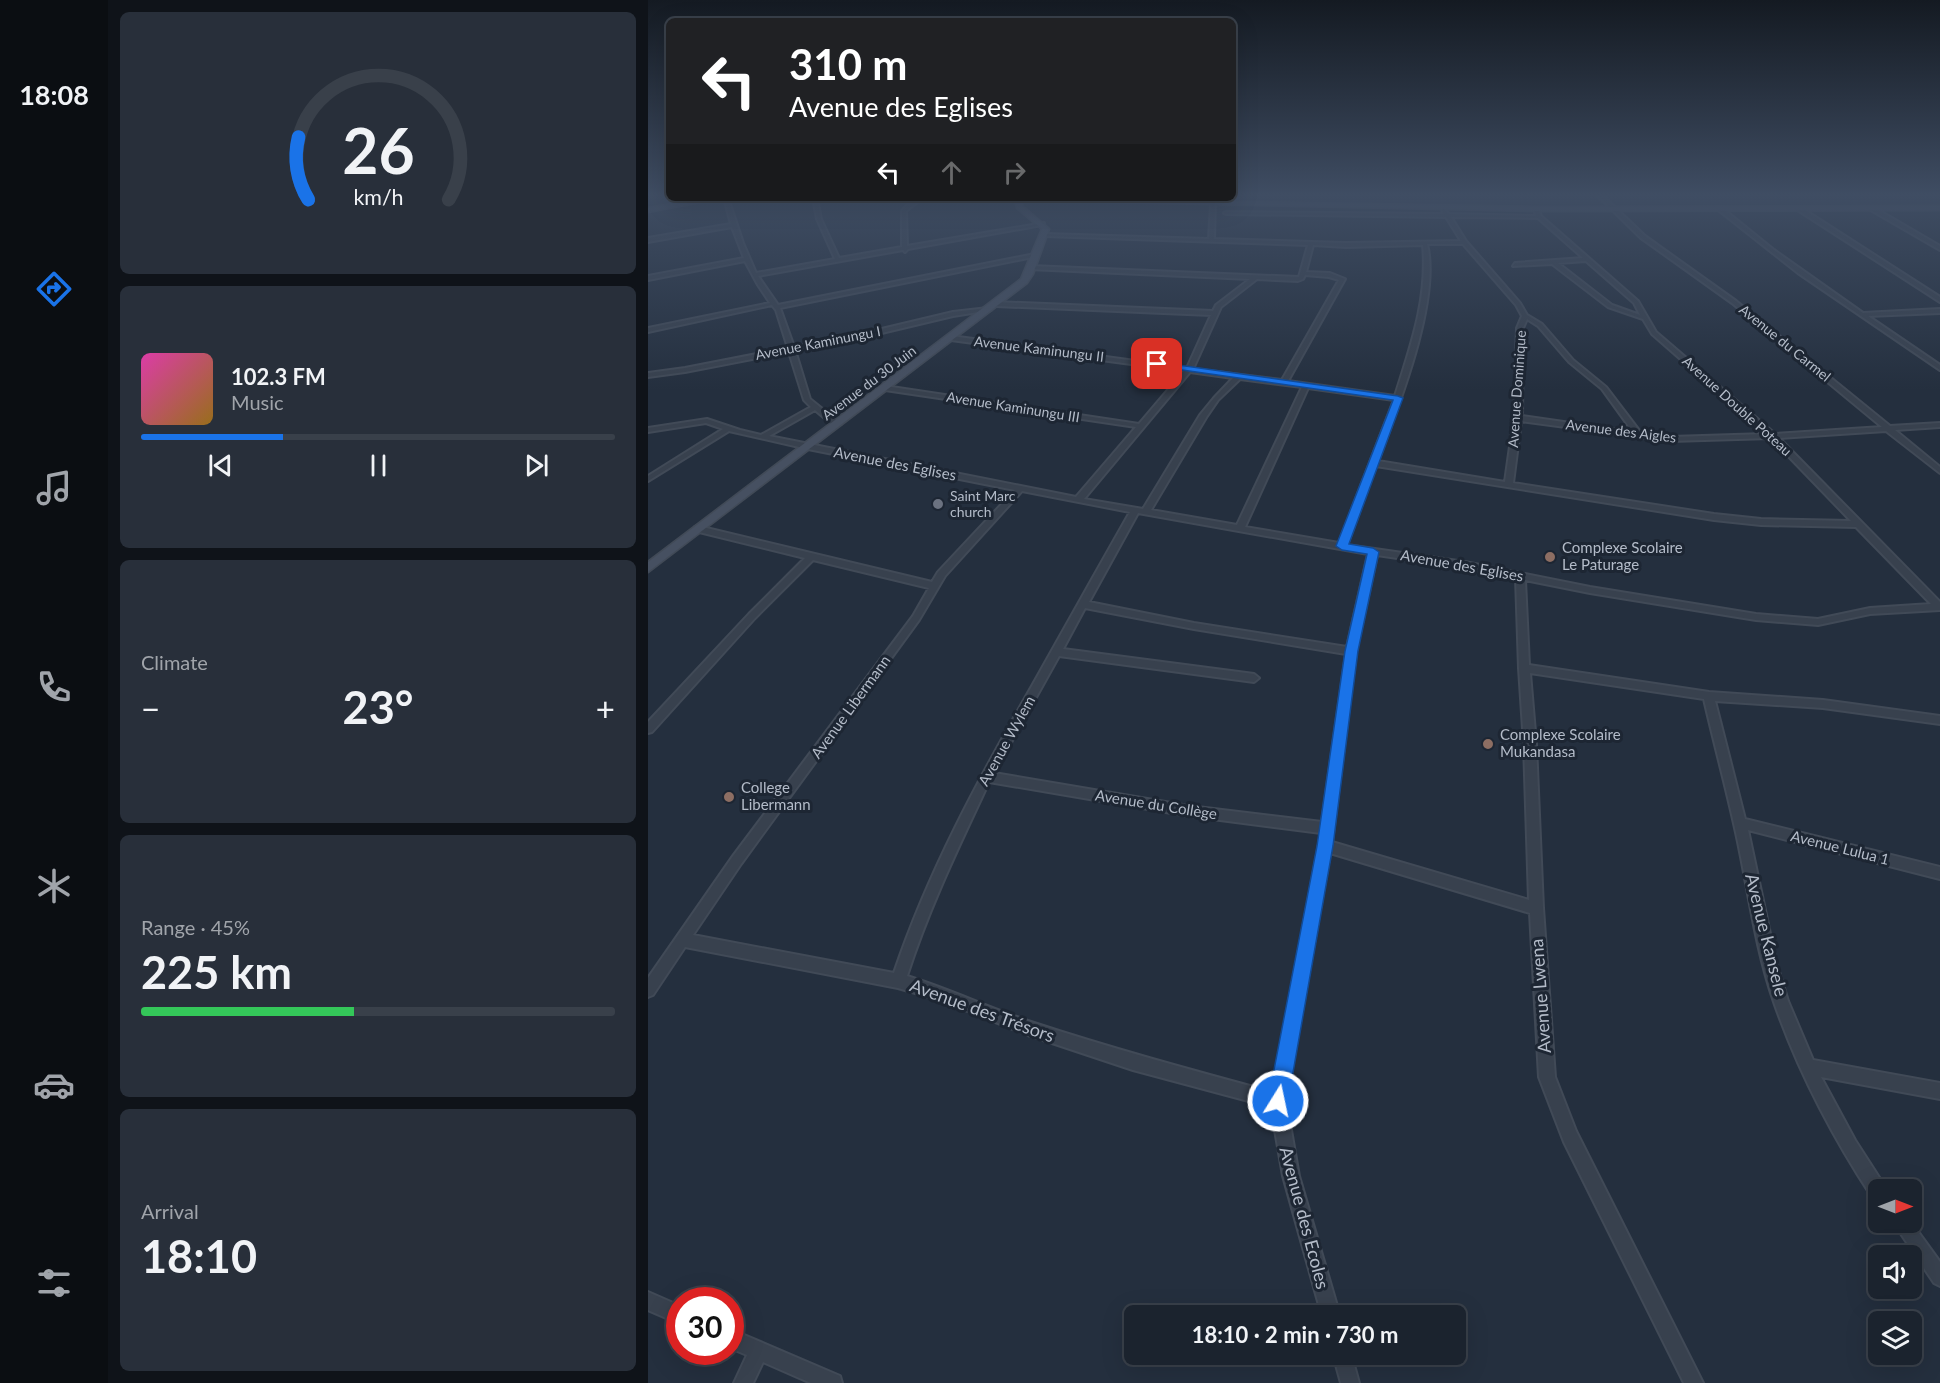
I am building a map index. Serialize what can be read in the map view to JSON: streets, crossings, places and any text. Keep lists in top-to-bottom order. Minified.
{"streets":{"street":["Avenue Kaminungu I","Avenue du Carmel","Avenue Kaminungu II","Avenue du 30 Juin","Avenue Dominique","Avenue Double Poteau","Avenue Kaminungu III","Avenue des Aigles","Avenue des Eglises","Avenue Libermann","Avenue Wylem","Avenue du Collège","Avenue Lulua 1","Avenue Kansele","Avenue Lwena","Avenue des Trésors","Avenue des Ecoles"]},"crossings":[["Avenue Kaminungu I","Avenue du 30 Juin"],["Avenue du Carmel","Avenue des Aigles"],["Avenue Kaminungu II","Avenue du 30 Juin"],["Avenue Kaminungu II","Avenue Wylem"],["Avenue du 30 Juin","Avenue Kaminungu III"],["Avenue du 30 Juin","Avenue des Eglises"],["Avenue Dominique","Avenue des Aigles"],["Avenue Double Poteau","Avenue des Aigles"],["Avenue Double Poteau","Avenue des Eglises"],["Avenue des Eglises","Avenue Libermann"],["Avenue des Eglises","Avenue Wylem"],["Avenue des Eglises","Avenue Lwena"],["Avenue des Eglises","Avenue des Ecoles"],["Avenue Libermann","Avenue des Trésors"],["Avenue Wylem","Avenue du Collège"],["Avenue Wylem","Avenue des Trésors"],["Avenue du Collège","Avenue des Ecoles"],["Avenue Lulua 1","Avenue Kansele"],["Avenue des Trésors","Avenue des Ecoles"]],"places":["Saint Marc church","Complexe Scolaire Le Paturage","Complexe Scolaire Mukandasa","College Libermann"],"north":"right","page":{"tabs":"18:08","turn":["310 m","Avenue des Eglises"],"song":["102.3 FM","Music"],"tile":["Climate",["Range · 45%","225 km"],["Arrival","18:10"]],"heat":["−","23°","+"],"limit":"30","trip":"18:10 · 2 min · 730 m","gauge":["26","km/h"]}}
